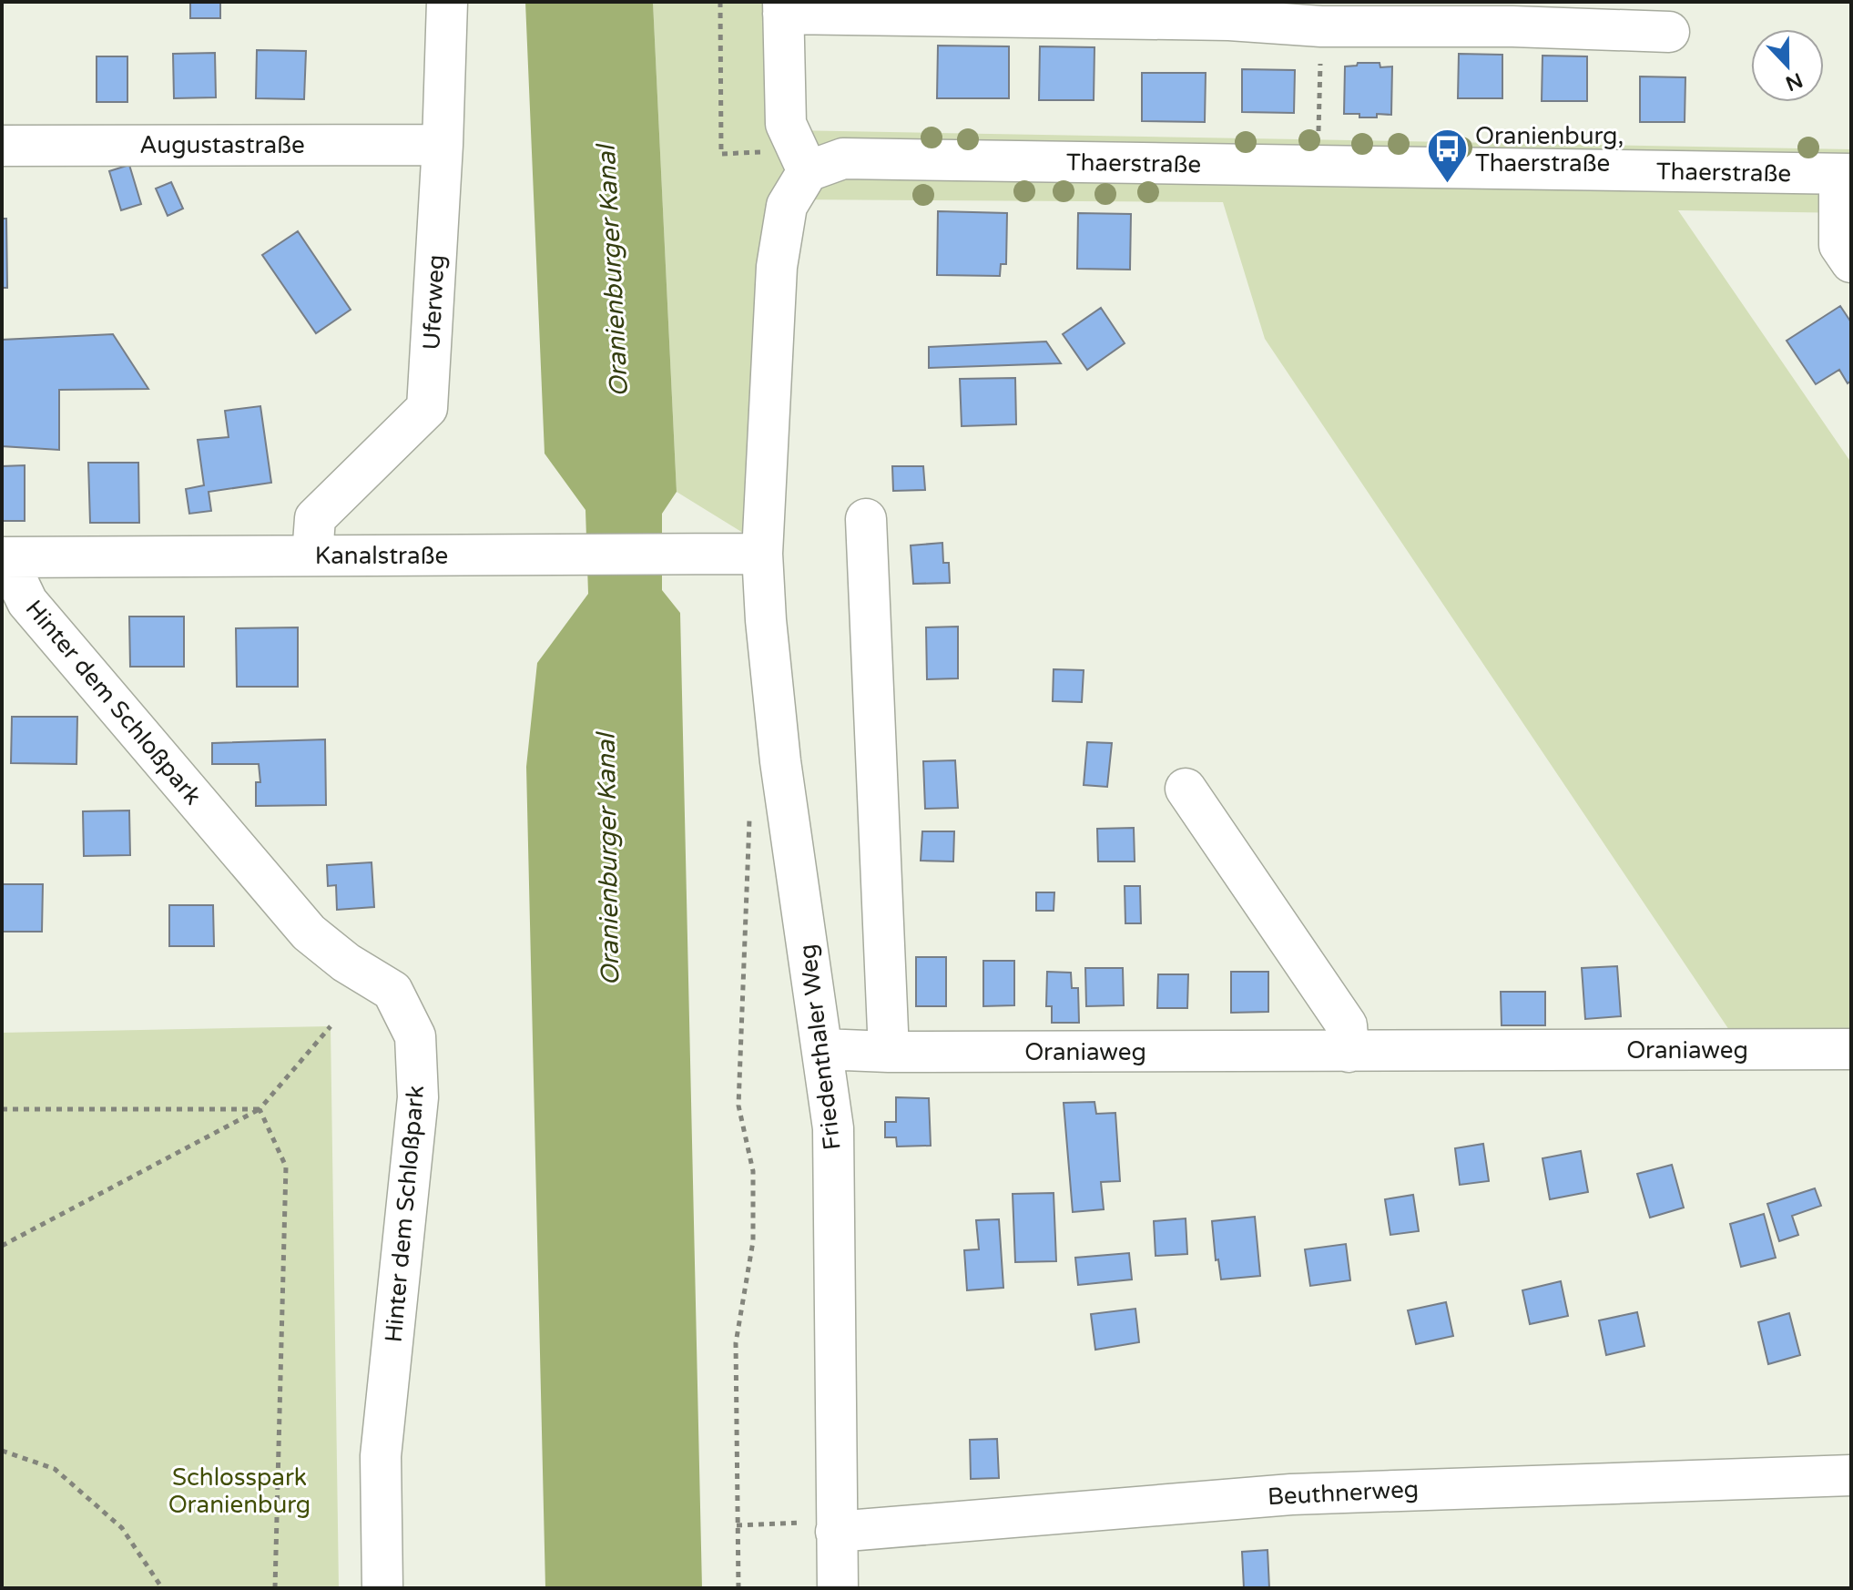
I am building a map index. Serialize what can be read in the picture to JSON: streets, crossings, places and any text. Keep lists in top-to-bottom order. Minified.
{"streets":{"street":["Augustastraße","Thaerstraße","Uferweg","Kanalstraße","Hinter dem Schloßpark","Friedenthaler Weg","Oraniaweg","Beuthnerweg"]},"crossings":[["Augustastraße","Uferweg"],["Uferweg","Kanalstraße"],["Kanalstraße","Hinter dem Schloßpark"],["Kanalstraße","Friedenthaler Weg"],["Friedenthaler Weg","Oraniaweg"],["Friedenthaler Weg","Beuthnerweg"]],"water":["Oranienburger Kanal"],"parks":["Schlosspark Oranienburg"],"places":{"bus stop":["Oranienburg, Thaerstraße"]},"north":"bottom"}
